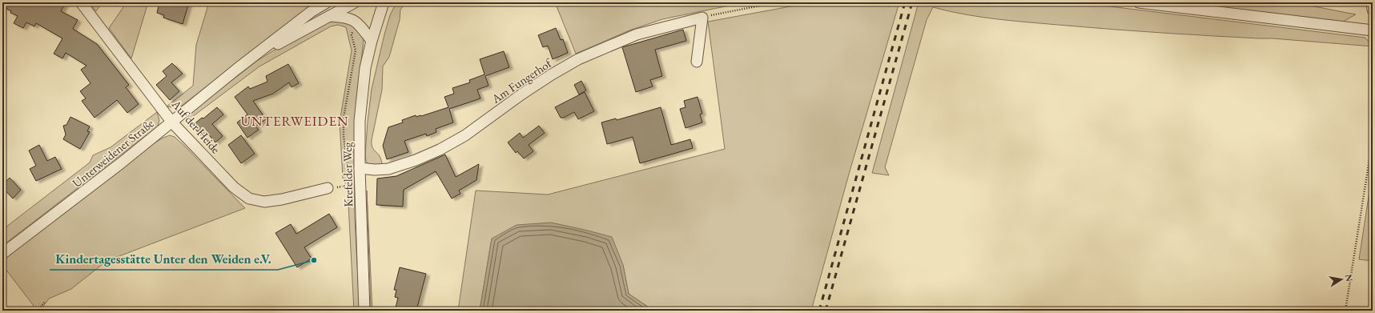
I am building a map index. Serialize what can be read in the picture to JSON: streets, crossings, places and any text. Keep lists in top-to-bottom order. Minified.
{"streets":{"street":["Am Fungerhof","Auf der Heide","Unterweidener Straße","Krefelder Weg"]},"crossings":[["Am Fungerhof","Krefelder Weg"],["Auf der Heide","Unterweidener Straße"]],"districts":["UNTERWEIDEN"],"places":["Kindertagesstätte Unter den Weiden e.V."],"north":"right"}
